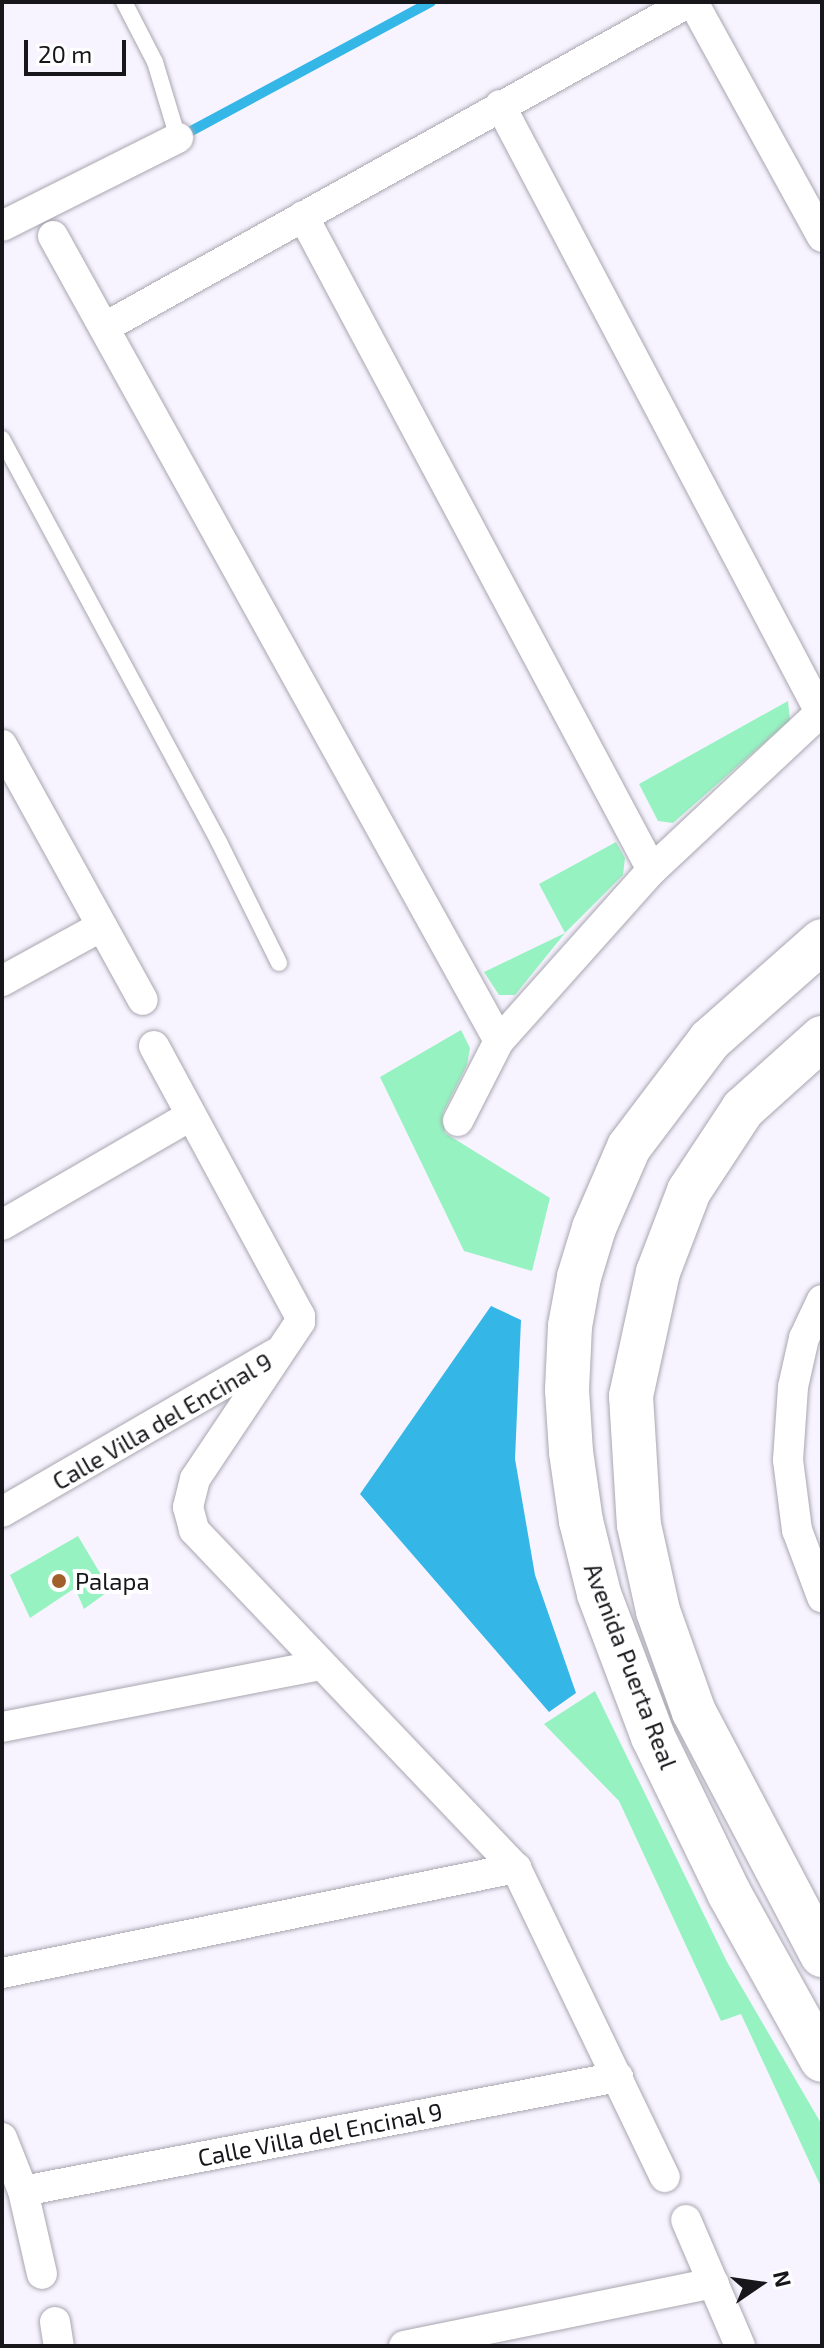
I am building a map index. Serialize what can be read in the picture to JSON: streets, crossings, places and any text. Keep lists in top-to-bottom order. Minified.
{"streets":{"main road":["Avenida Puerta Real"],"street":["Calle Villa del Encinal 9"]},"places":["Palapa"],"scale_bar":"20 m","north":"right"}
